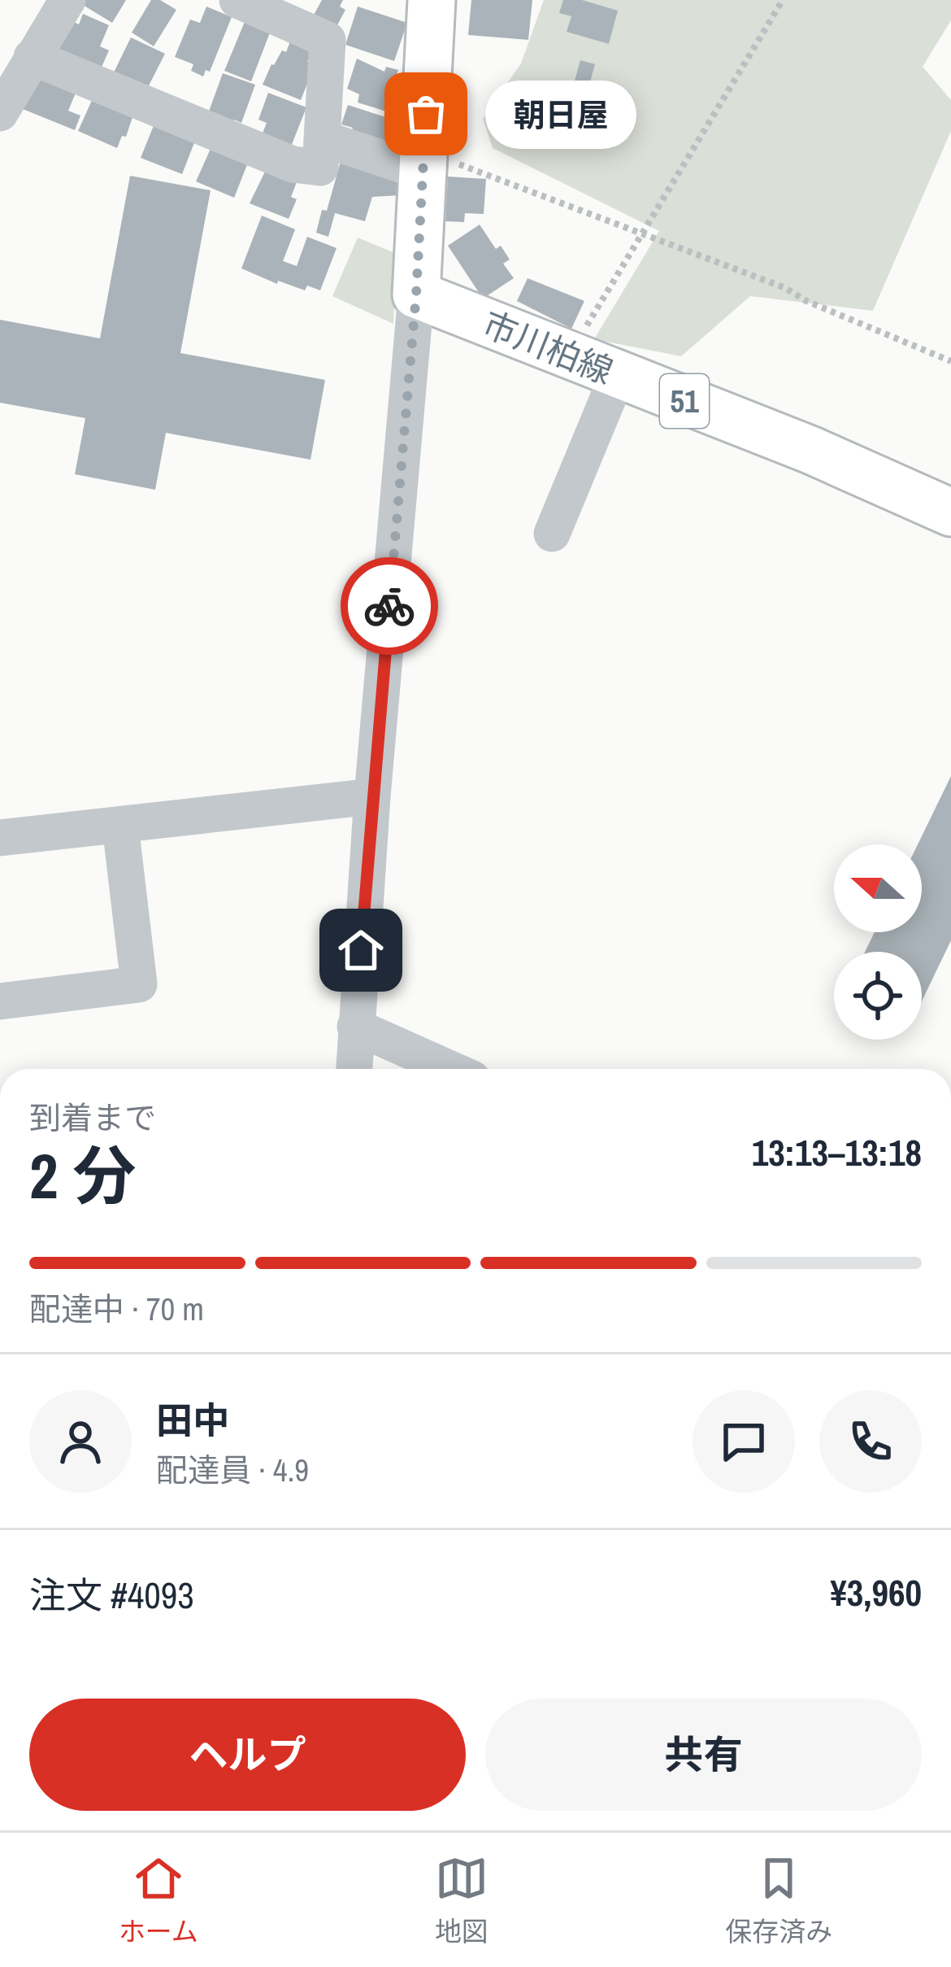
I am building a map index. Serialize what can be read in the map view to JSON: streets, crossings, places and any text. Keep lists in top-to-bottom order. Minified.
{"streets":{"main road":["市川柏線","51"]},"places":["朝日屋"],"north":"left","page":{"bubble":"朝日屋","heading":["2 分","到着まで","13:13–13:18"],"panel":["田中","配達員 · 4.9","注文 #4093","¥3,960"],"bar":"配達中 · 70 m","buttons":["ヘルプ","共有"],"tabs":["ホーム","地図","保存済み"]}}
